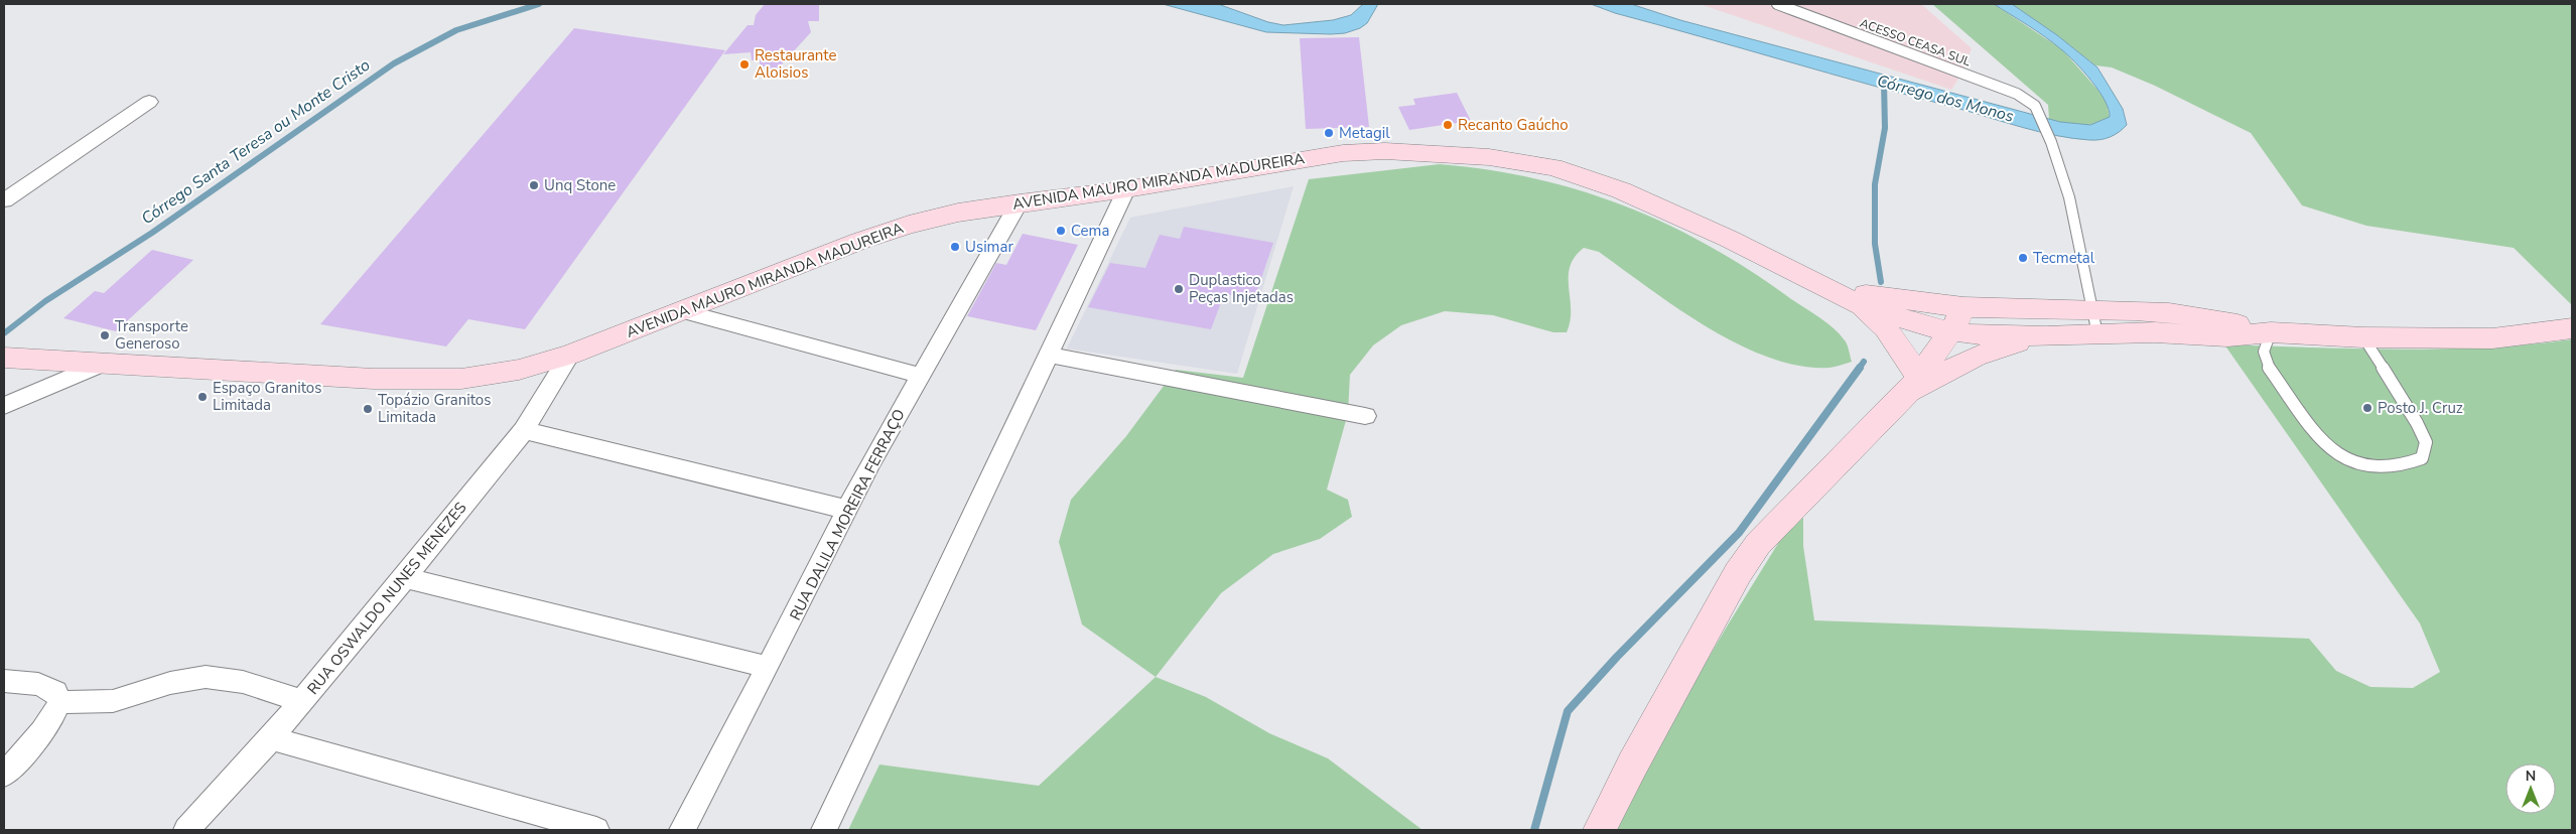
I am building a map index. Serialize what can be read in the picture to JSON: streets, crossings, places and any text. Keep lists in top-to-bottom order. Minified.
{"streets":{"main road":["AVENIDA MAURO MIRANDA MADUREIRA"],"street":["RUA DALILA MOREIRA FERRAÇO","RUA OSWALDO NUNES MENEZES"],"lane":["ACESSO CEASA SUL"]},"crossings":[["ACESSO CEASA SUL","AVENIDA MAURO MIRANDA MADUREIRA"],["AVENIDA MAURO MIRANDA MADUREIRA","RUA DALILA MOREIRA FERRAÇO"],["AVENIDA MAURO MIRANDA MADUREIRA","RUA OSWALDO NUNES MENEZES"]],"water":["Córrego dos Monos","Córrego Santa Teresa ou Monte Cristo"],"places":["Restaurante Aloisios","Recanto Gaúcho","Metagil","Unq Stone","Cema","Usimar","Tecmetal","Duplastico Peças Injetadas","Transporte Generoso","Espaço Granitos Limitada","Posto J. Cruz","Topázio Granitos Limitada"],"north":"top"}
